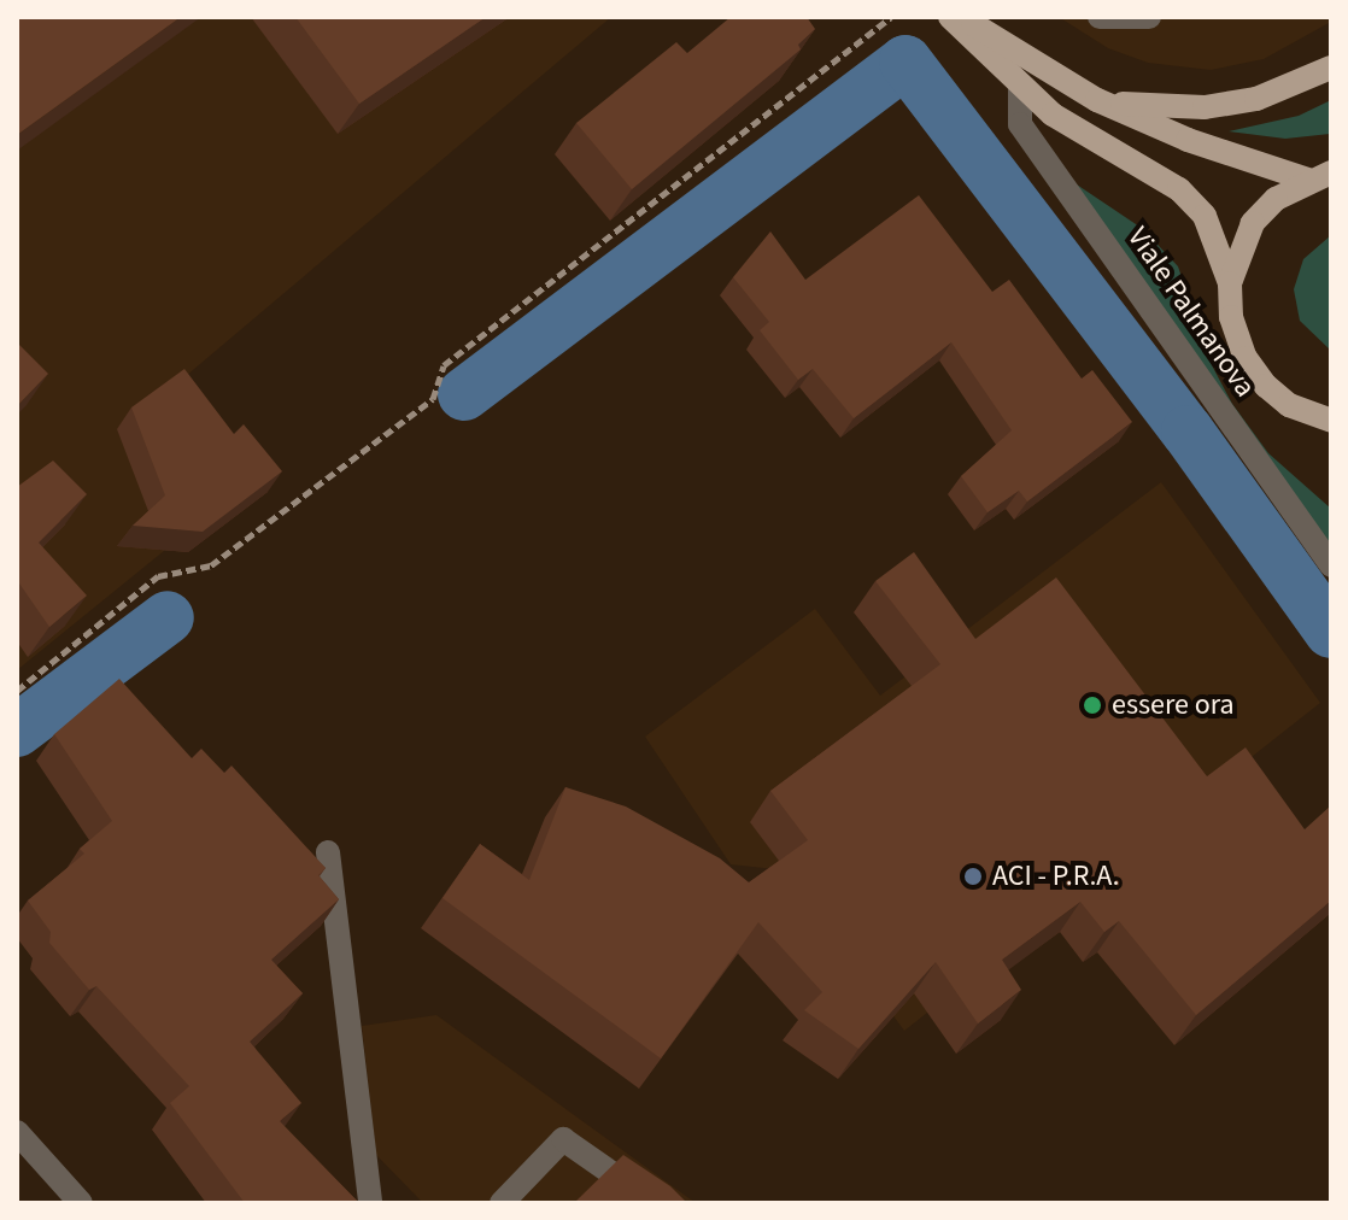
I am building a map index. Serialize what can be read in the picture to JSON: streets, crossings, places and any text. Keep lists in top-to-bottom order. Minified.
{"streets":{"main road":["Viale Palmanova"]},"places":["essere ora","ACI - P.R.A."]}
